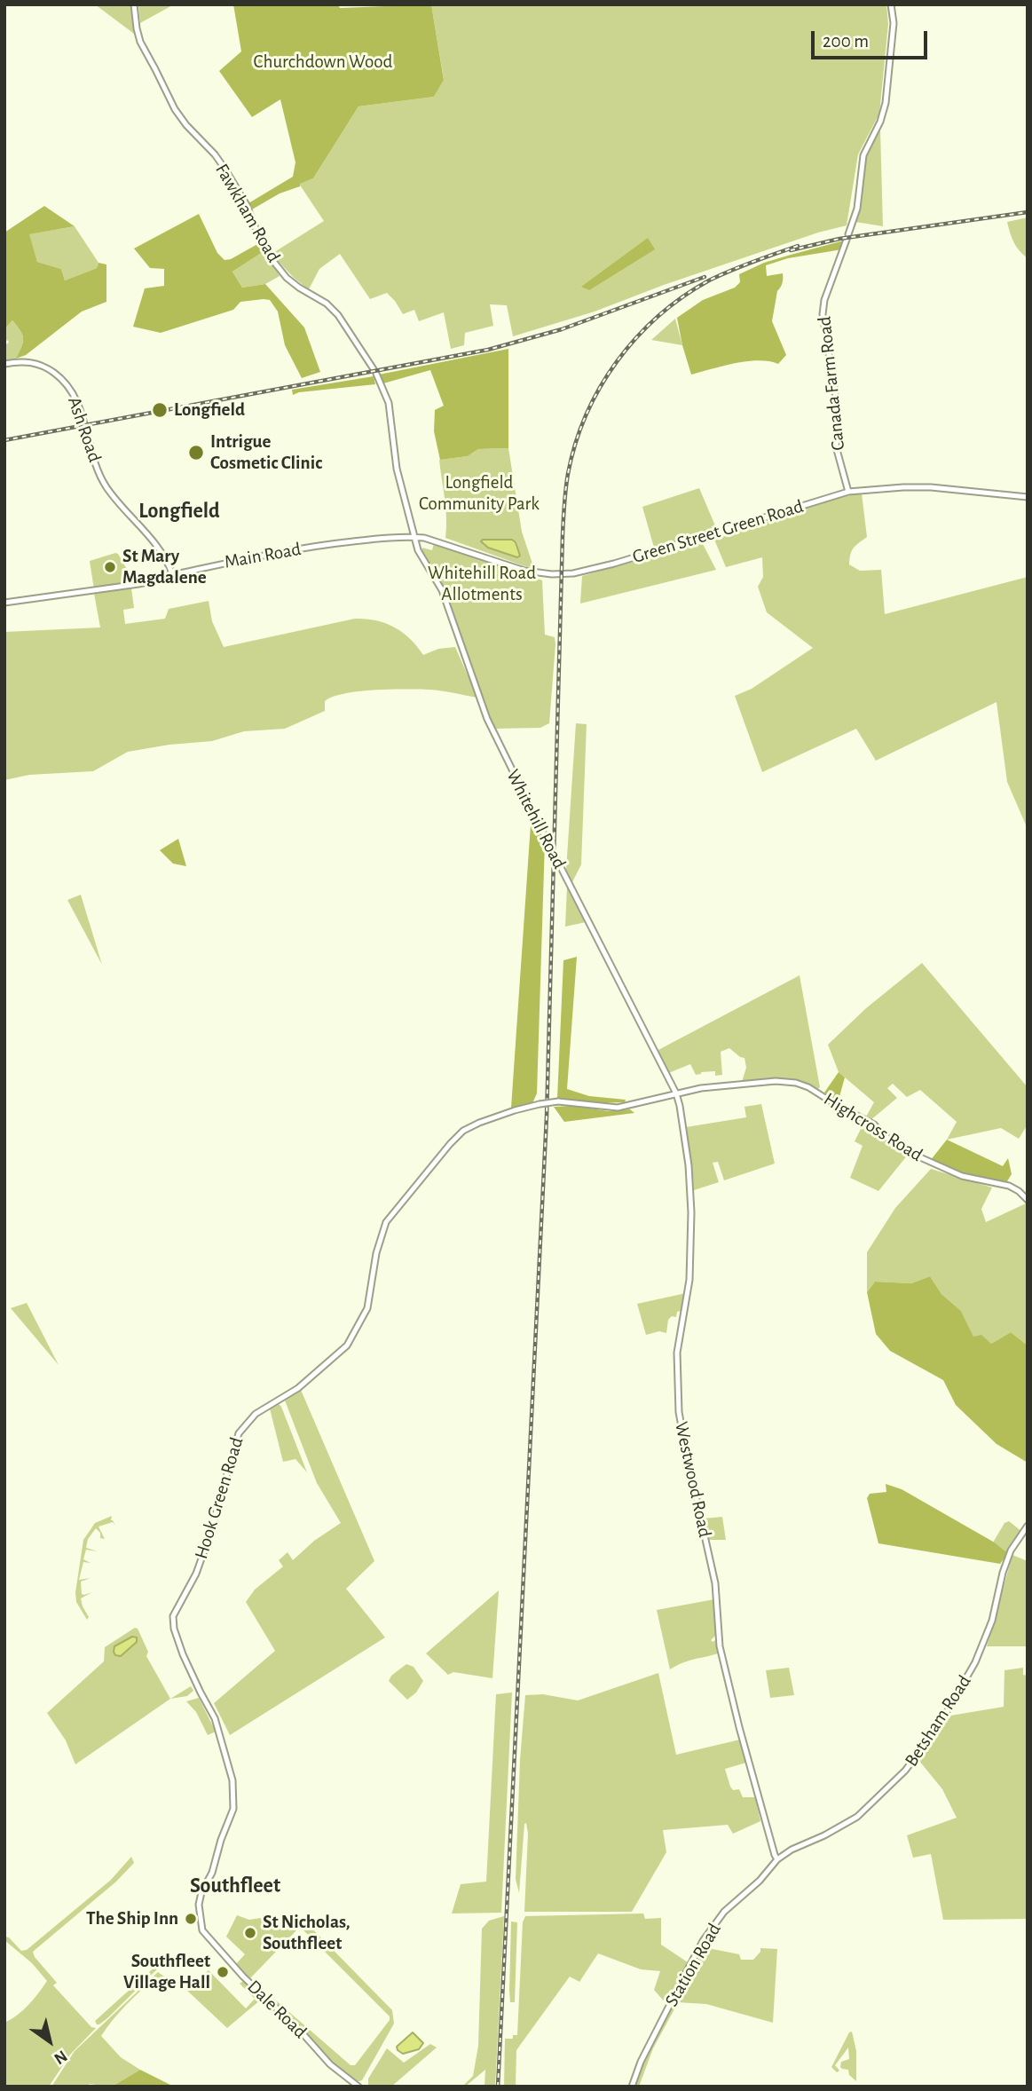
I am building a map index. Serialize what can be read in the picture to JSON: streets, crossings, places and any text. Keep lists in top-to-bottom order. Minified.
{"streets":{"street":["Fawkham Road","Canada Farm Road","Ash Road","Green Street Green Road","Main Road","Whitehill Road","Highcross Road","Westwood Road","Hook Green Road","Betsham Road","Station Road","Dale Road"]},"crossings":[["Fawkham Road","Green Street Green Road"],["Fawkham Road","Main Road"],["Fawkham Road","Whitehill Road"],["Canada Farm Road","Green Street Green Road"],["Ash Road","Main Road"],["Green Street Green Road","Main Road"],["Green Street Green Road","Whitehill Road"],["Main Road","Whitehill Road"],["Whitehill Road","Highcross Road"],["Whitehill Road","Westwood Road"],["Whitehill Road","Hook Green Road"],["Highcross Road","Westwood Road"],["Highcross Road","Hook Green Road"],["Westwood Road","Hook Green Road"],["Westwood Road","Betsham Road"],["Westwood Road","Station Road"],["Hook Green Road","Dale Road"],["Betsham Road","Station Road"]],"districts":["Longfield","Southfleet"],"parks":["Churchdown Wood","Longfield Community Park","Whitehill Road Allotments"],"places":["Longfield","Intrigue Cosmetic Clinic","St Mary Magdalene","The Ship Inn","St Nicholas, Southfleet","Southfleet Village Hall"],"scale_bar":"200 m","north":"bottom right"}
